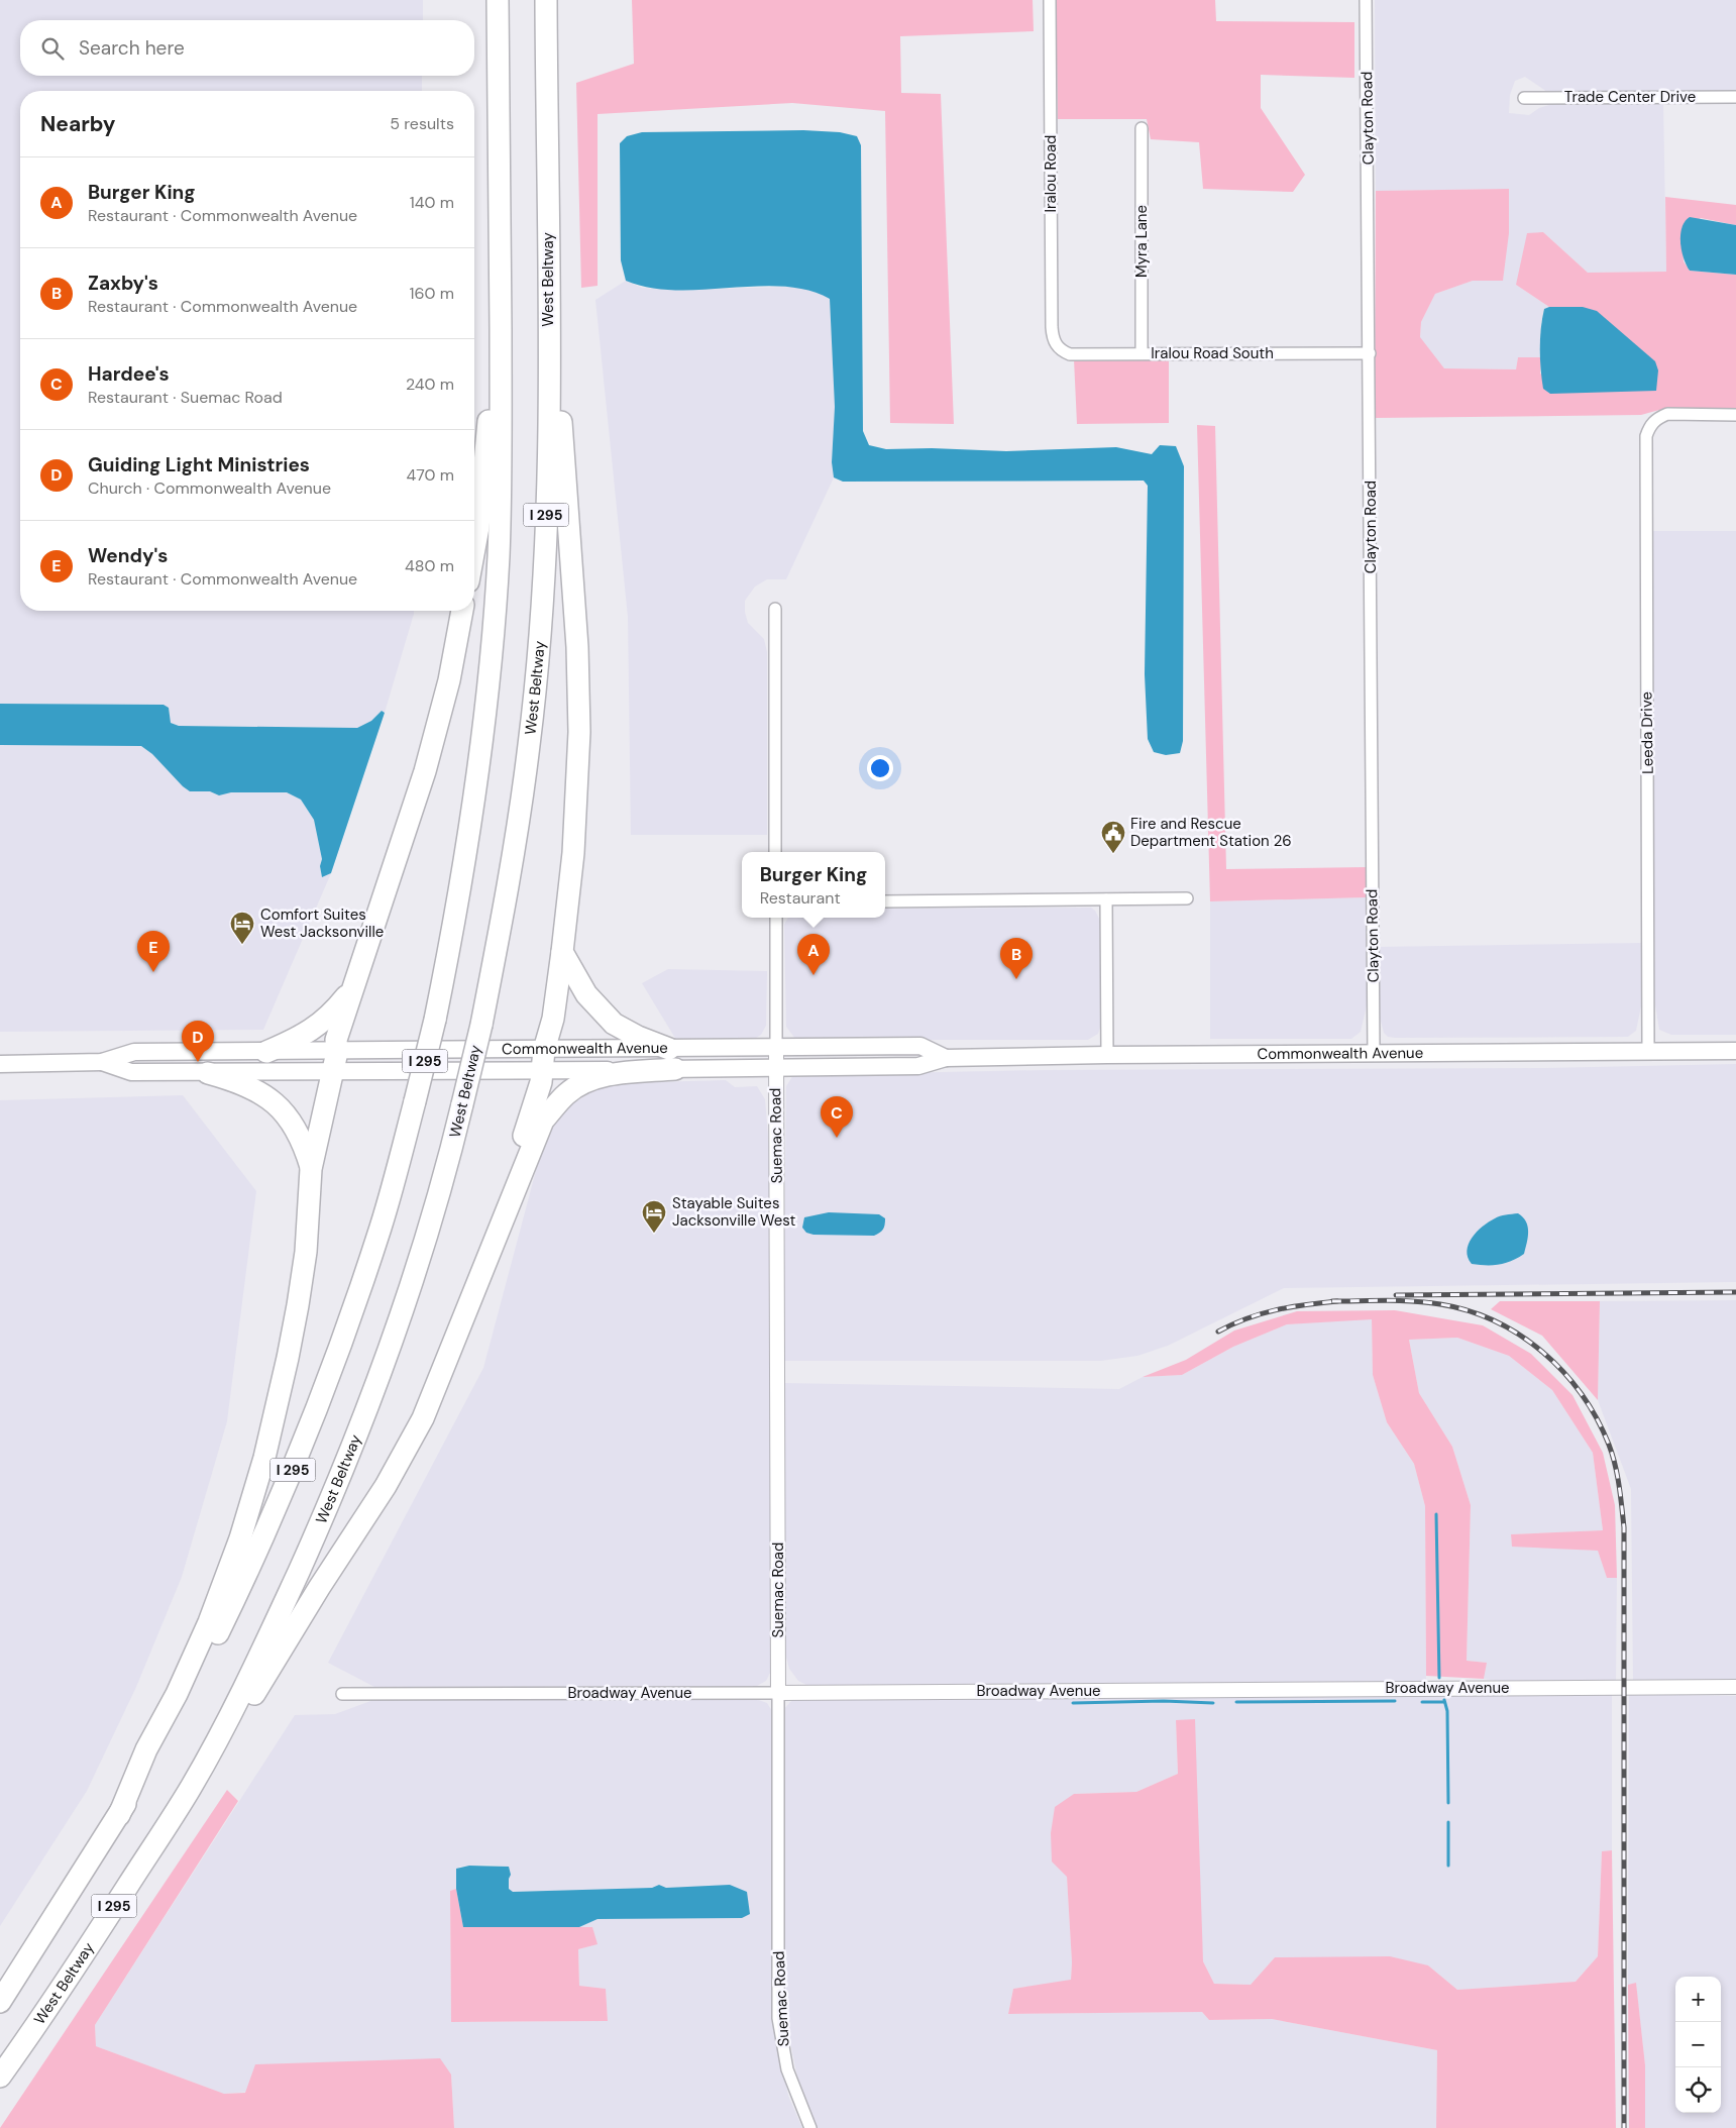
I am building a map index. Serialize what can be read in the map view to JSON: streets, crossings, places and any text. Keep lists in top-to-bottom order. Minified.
{"streets":{"highway":["West Beltway","I 295"],"main road":["Commonwealth Avenue"],"street":["Trade Center Drive","Clayton Road","Iralou Road","Myra Lane","Iralou Road South","Leeda Drive","Suemac Road","Broadway Avenue"]},"crossings":[["Clayton Road","Iralou Road South"],["Clayton Road","Commonwealth Avenue"],["Iralou Road","Iralou Road South"],["Myra Lane","Iralou Road South"],["Leeda Drive","Commonwealth Avenue"],["Commonwealth Avenue","Suemac Road"],["Suemac Road","Broadway Avenue"]],"places":{"public building":["Fire and Rescue Department Station 26"],"hotel":["Comfort Suites West Jacksonville","Stayable Suites Jacksonville West"]},"page":{"search":"Search here","heading":["Nearby","5 results"],"list":[{"mark":"A","name":"Burger King","note":"Restaurant · Commonwealth Avenue","value":"140 m"},{"mark":"B","name":"Zaxby's","note":"Restaurant · Commonwealth Avenue","value":"160 m"},{"mark":"C","name":"Hardee's","note":"Restaurant · Suemac Road","value":"240 m"},{"mark":"D","name":"Guiding Light Ministries","note":"Church · Commonwealth Avenue","value":"470 m"},{"mark":"E","name":"Wendy's","note":"Restaurant · Commonwealth Avenue","value":"480 m"}],"popup":["Burger King","Restaurant"],"pins":["E","A","B","D","C"],"map_buttons":["+","−"]}}
